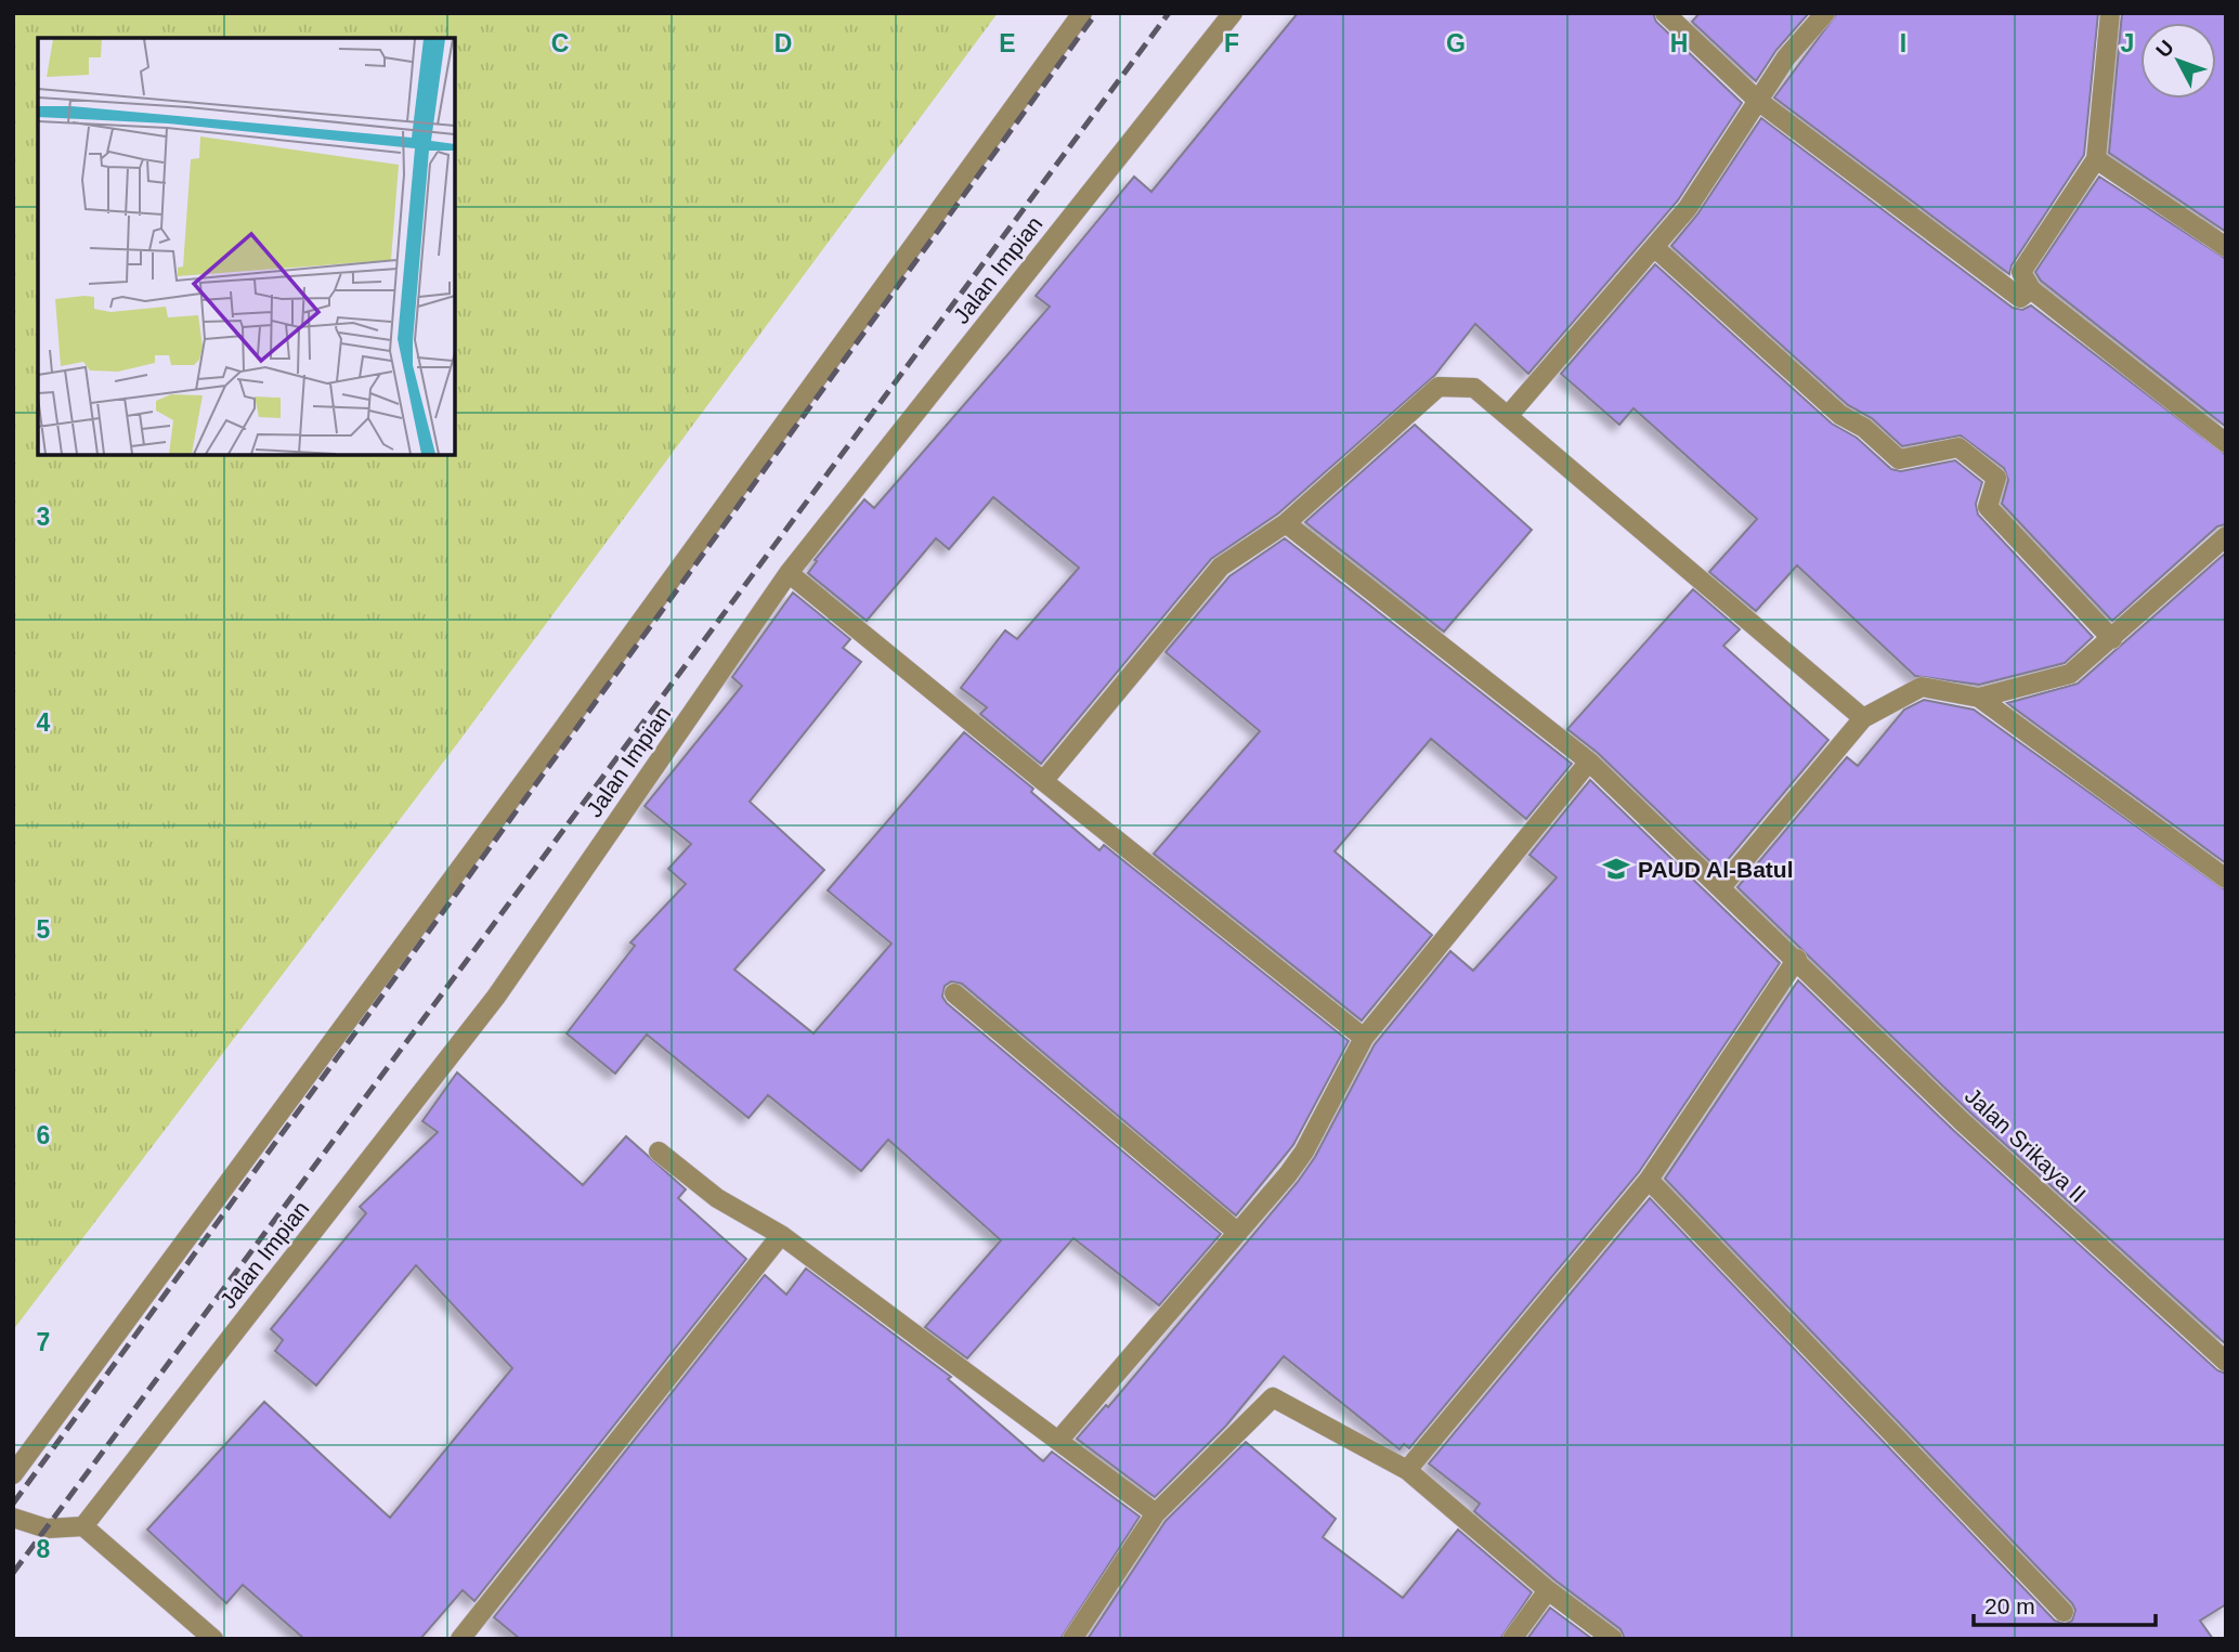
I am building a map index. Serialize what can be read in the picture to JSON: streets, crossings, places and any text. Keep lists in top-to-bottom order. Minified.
{"streets":{"street":["Jalan Impian","Jalan Srikaya II"]},"places":{"school or university":["PAUD Al-Batul"]},"scale_bar":"20 m","north":"top left","grid":{"columns":["C","D","E","F","G","H","I","J"],"rows":["3","4","5","6","7","8"]}}
